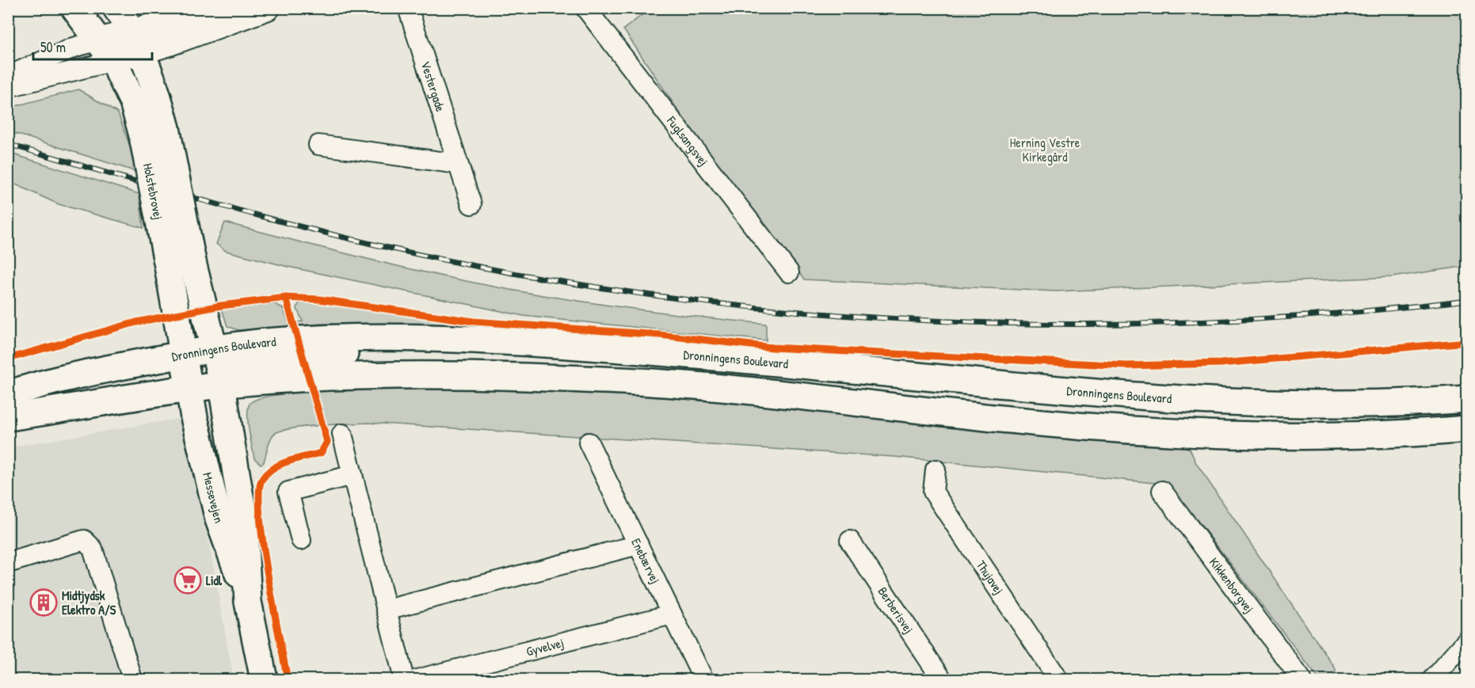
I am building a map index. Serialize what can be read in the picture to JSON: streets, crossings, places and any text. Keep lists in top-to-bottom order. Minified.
{"streets":{"main road":["Holstebrovej","Dronningens Boulevard","Messevejen"],"street":["Vestergade","Fuglsangsvej","Enebærvej","Thujavej","Kikkenborgvej","Berberisvej","Gyvelvej"]},"crossings":[["Holstebrovej","Dronningens Boulevard"],["Holstebrovej","Messevejen"],["Dronningens Boulevard","Messevejen"],["Enebærvej","Gyvelvej"]],"parks":["Herning Vestre Kirkegård"],"places":{"supermarket":["Lidl"],"building":["Midtjydsk Elektro A/S"]},"scale_bar":"50 m"}
